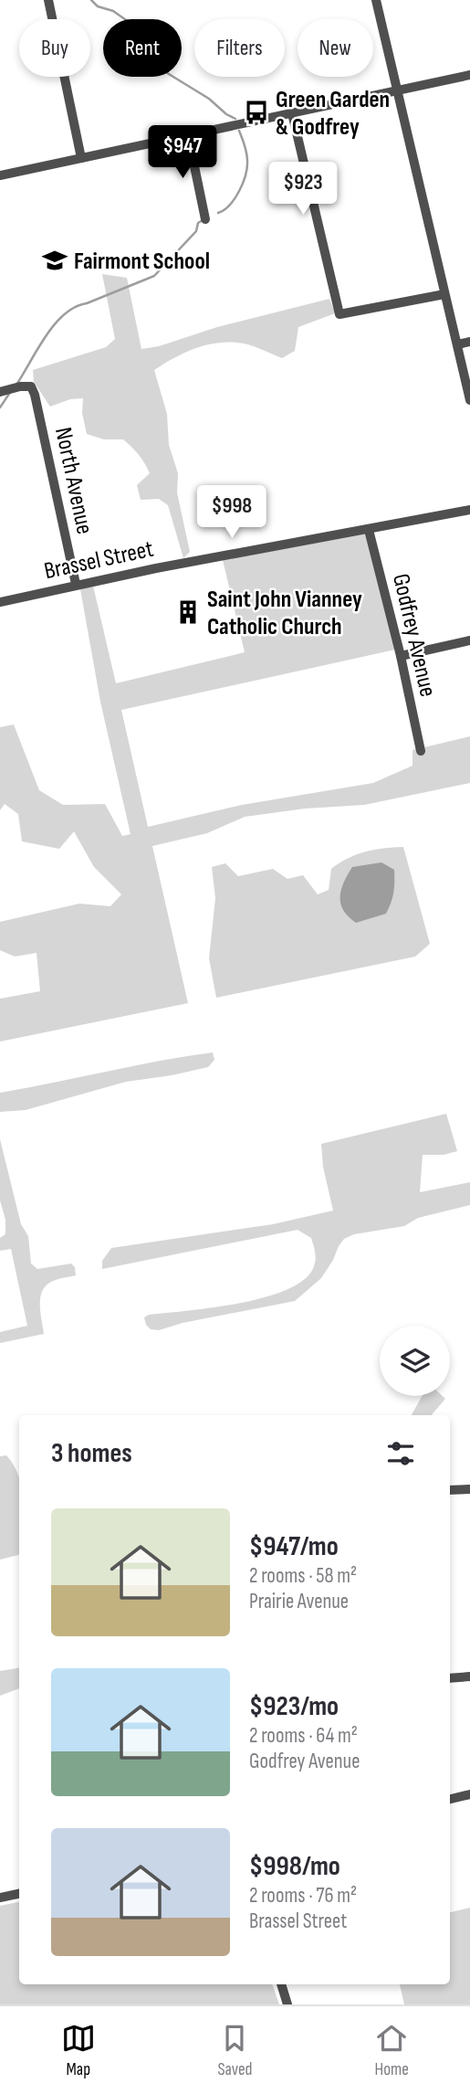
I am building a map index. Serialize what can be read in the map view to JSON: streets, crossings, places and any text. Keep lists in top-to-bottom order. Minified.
{"streets":{"street":["North Avenue","Brassel Street","Godfrey Avenue"]},"crossings":[["North Avenue","Brassel Street"],["Brassel Street","Godfrey Avenue"]],"places":{"bus stop":["Green Garden & Godfrey"],"school or university":["Fairmont School"],"building":["Saint John Vianney Catholic Church"]},"page":{"chip":["Buy","Rent","Filters","New"],"price":["$947","$923","$998"],"heading":"3 homes","list":[{"name":"$947/mo","note":"2 rooms · 58 m² · Prairie Avenue"},{"name":"$923/mo","note":"2 rooms · 64 m² · Godfrey Avenue"},{"name":"$998/mo","note":"2 rooms · 76 m² · Brassel Street"}],"tabs":["Map","Saved","Home"]}}
